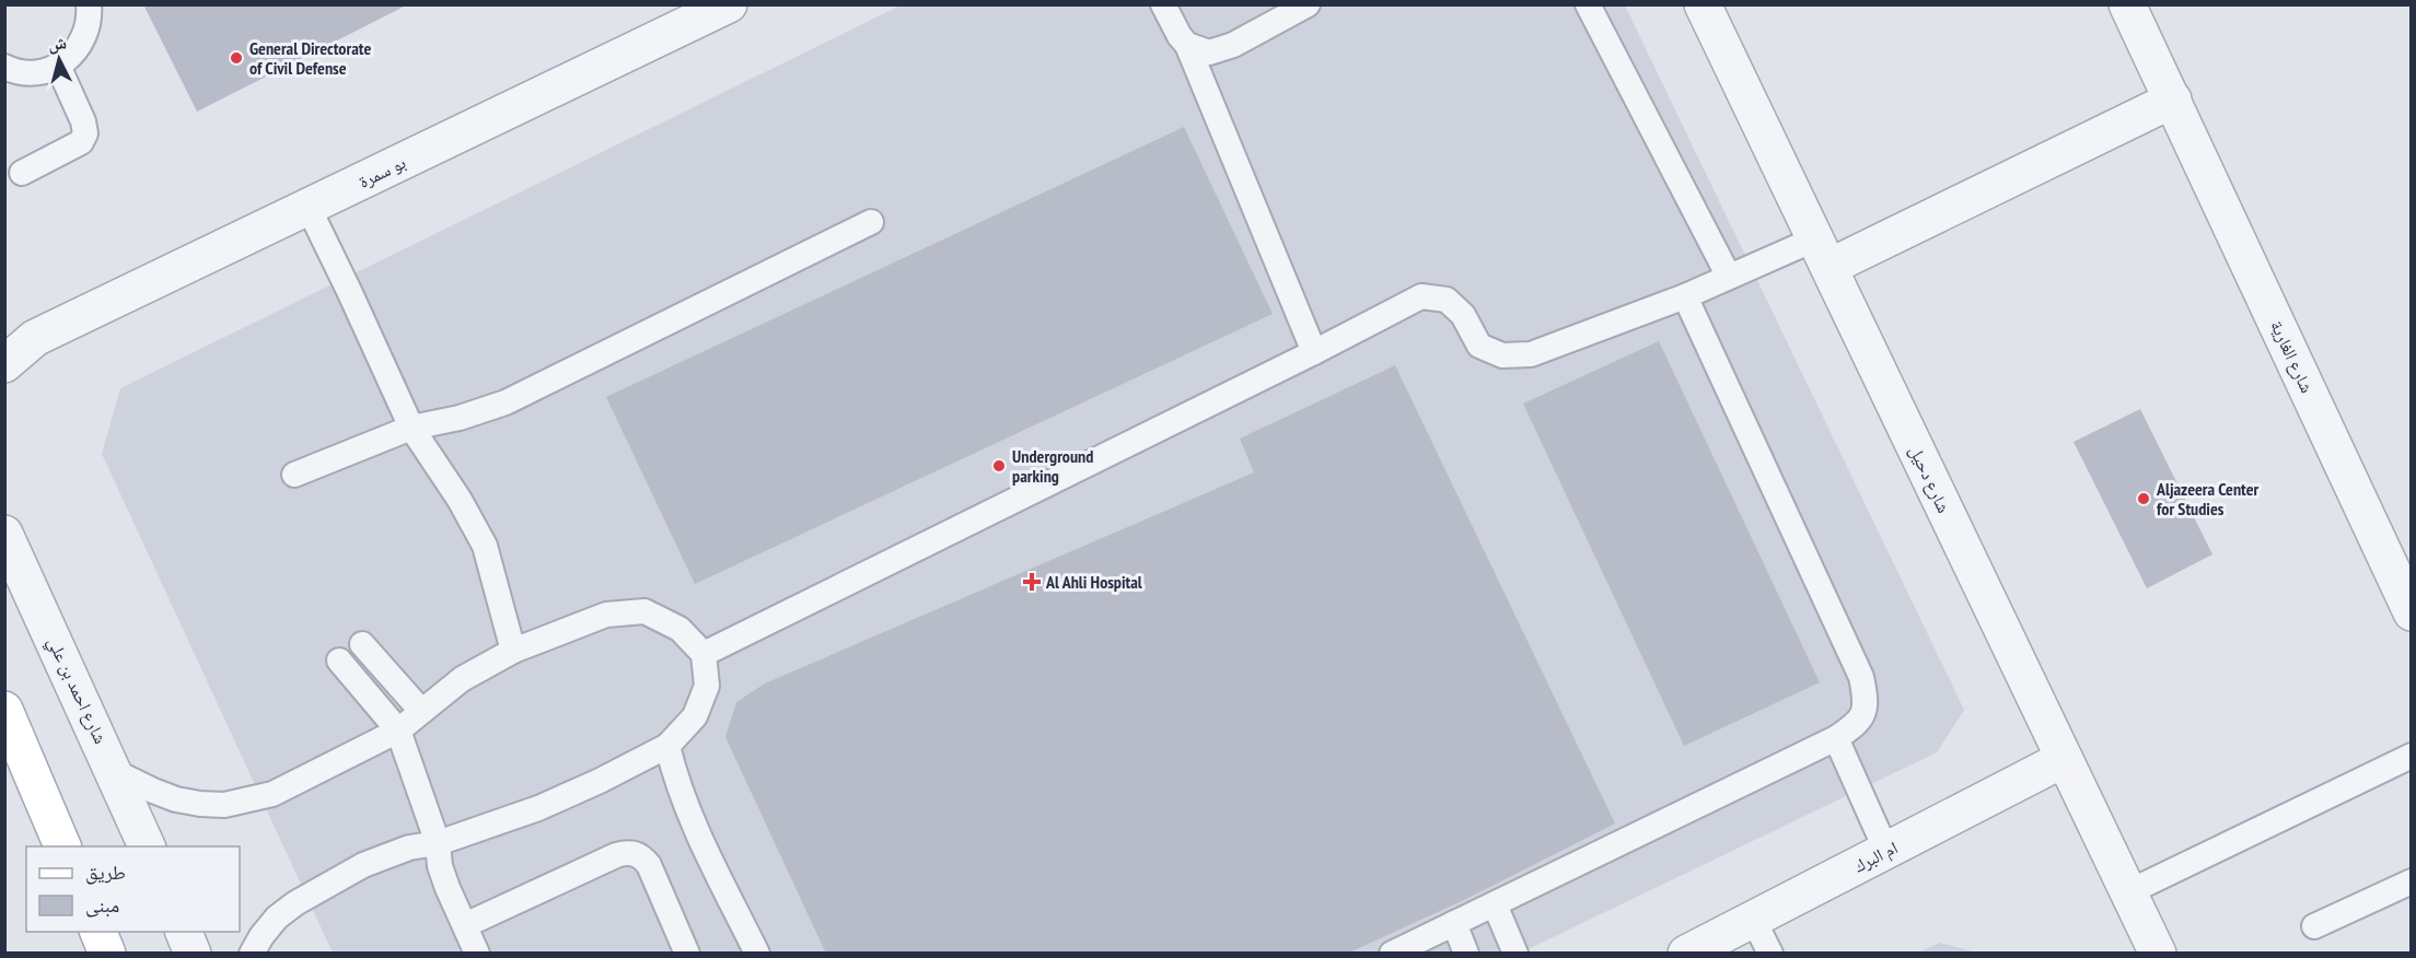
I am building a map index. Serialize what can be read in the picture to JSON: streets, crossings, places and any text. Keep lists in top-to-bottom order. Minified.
{"streets":{"street":["بو سمرة","شارع الغارية","شارع دحيل","شارع احمد بن علي","ام البرك"]},"crossings":[["شارع دحيل","ام البرك"]],"places":{"other":["General Directorate of Civil Defense","Underground parking","Aljazeera Center for Studies"],"health":["Al Ahli Hospital"]},"legend":["طريق","مبنى"],"north":"top"}
